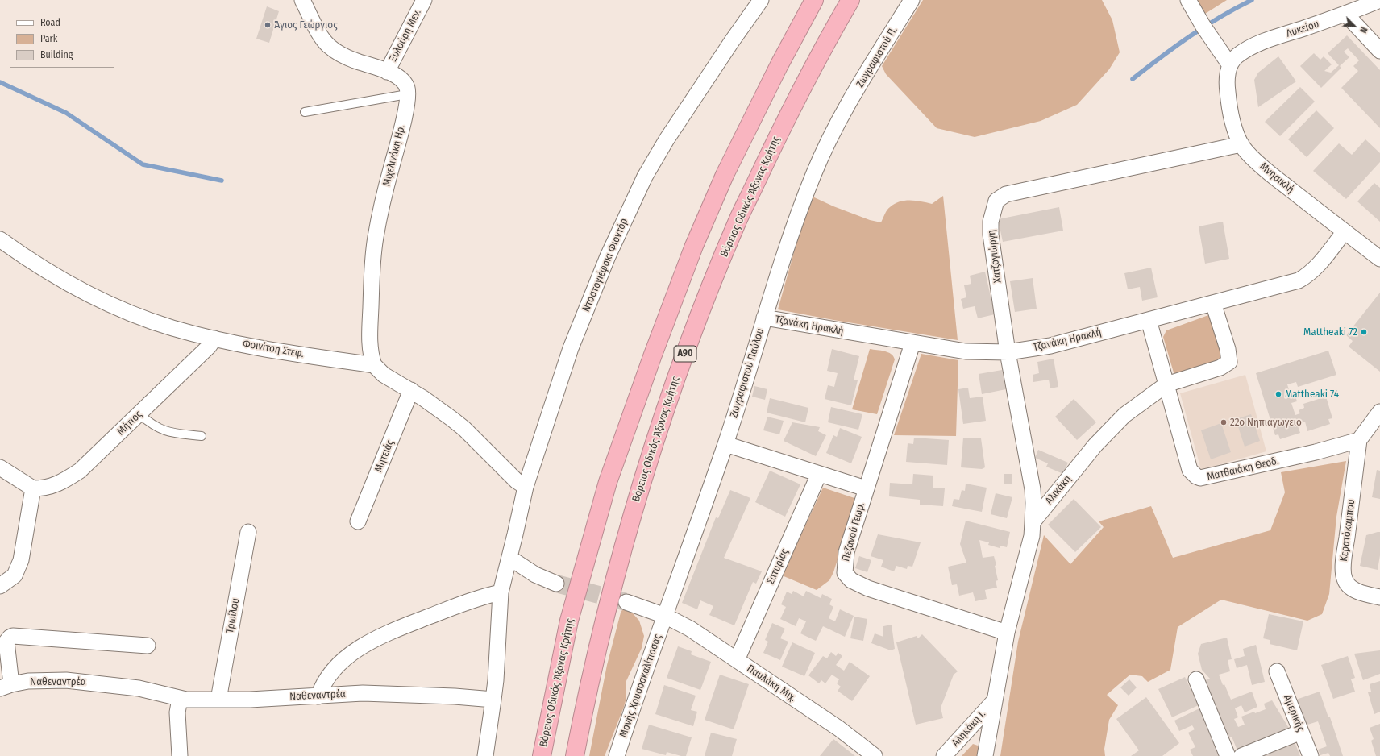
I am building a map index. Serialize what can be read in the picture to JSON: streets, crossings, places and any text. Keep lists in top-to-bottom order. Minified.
{"streets":{"highway":["Βόρειος Οδικός Άξονας Κρήτης","Α90"],"street":["Λυκείου","Ξυλούρη Μεν.","Ζωγραφιστού Π.","Μιχελινάκη Ηρ.","Μνησικλή","Χατζογιώργη","Ντοστογιέφσκι Φιοντόρ","Τζανάκη Ηρακλή","Φοινίτση Στεφ.","Ζωγραφιστού Παύλου","Μήτιος","Μητειάς","Ματθαιάκη Θεοδ.","Αλικάκη","Κερατόκαμπου","Πεζανού Γεωρ.","Σατυρίας","Τρωίλου","Ναθεναντρέα","Παυλάκη Μιχ.","Μονής Χρυσοσκαλίτισσας","Αμερικής","Αληκάκη Ι."]},"crossings":[["Λυκείου","Μνησικλή"],["Ζωγραφιστού Π.","Ζωγραφιστού Παύλου"],["Μιχελινάκη Ηρ.","Φοινίτση Στεφ."],["Μνησικλή","Χατζογιώργη"],["Μνησικλή","Τζανάκη Ηρακλή"],["Χατζογιώργη","Τζανάκη Ηρακλή"],["Χατζογιώργη","Αλικάκη"],["Τζανάκη Ηρακλή","Ζωγραφιστού Παύλου"],["Τζανάκη Ηρακλή","Ματθαιάκη Θεοδ."],["Τζανάκη Ηρακλή","Αλικάκη"],["Τζανάκη Ηρακλή","Πεζανού Γεωρ."],["Φοινίτση Στεφ.","Μήτιος"],["Ζωγραφιστού Παύλου","Παυλάκη Μιχ."],["Ζωγραφιστού Παύλου","Μονής Χρυσοσκαλίτισσας"],["Ματθαιάκη Θεοδ.","Αλικάκη"],["Ματθαιάκη Θεοδ.","Κερατόκαμπου"],["Σατυρίας","Παυλάκη Μιχ."],["Τρωίλου","Ναθεναντρέα"],["Παυλάκη Μιχ.","Μονής Χρυσοσκαλίτισσας"]],"places":["Άγιος Γεώργιος","Mattheaki 72","Mattheaki 74","22ο Νηπιαγωγειο"],"legend":["Road","Park","Building"],"north":"bottom right"}
